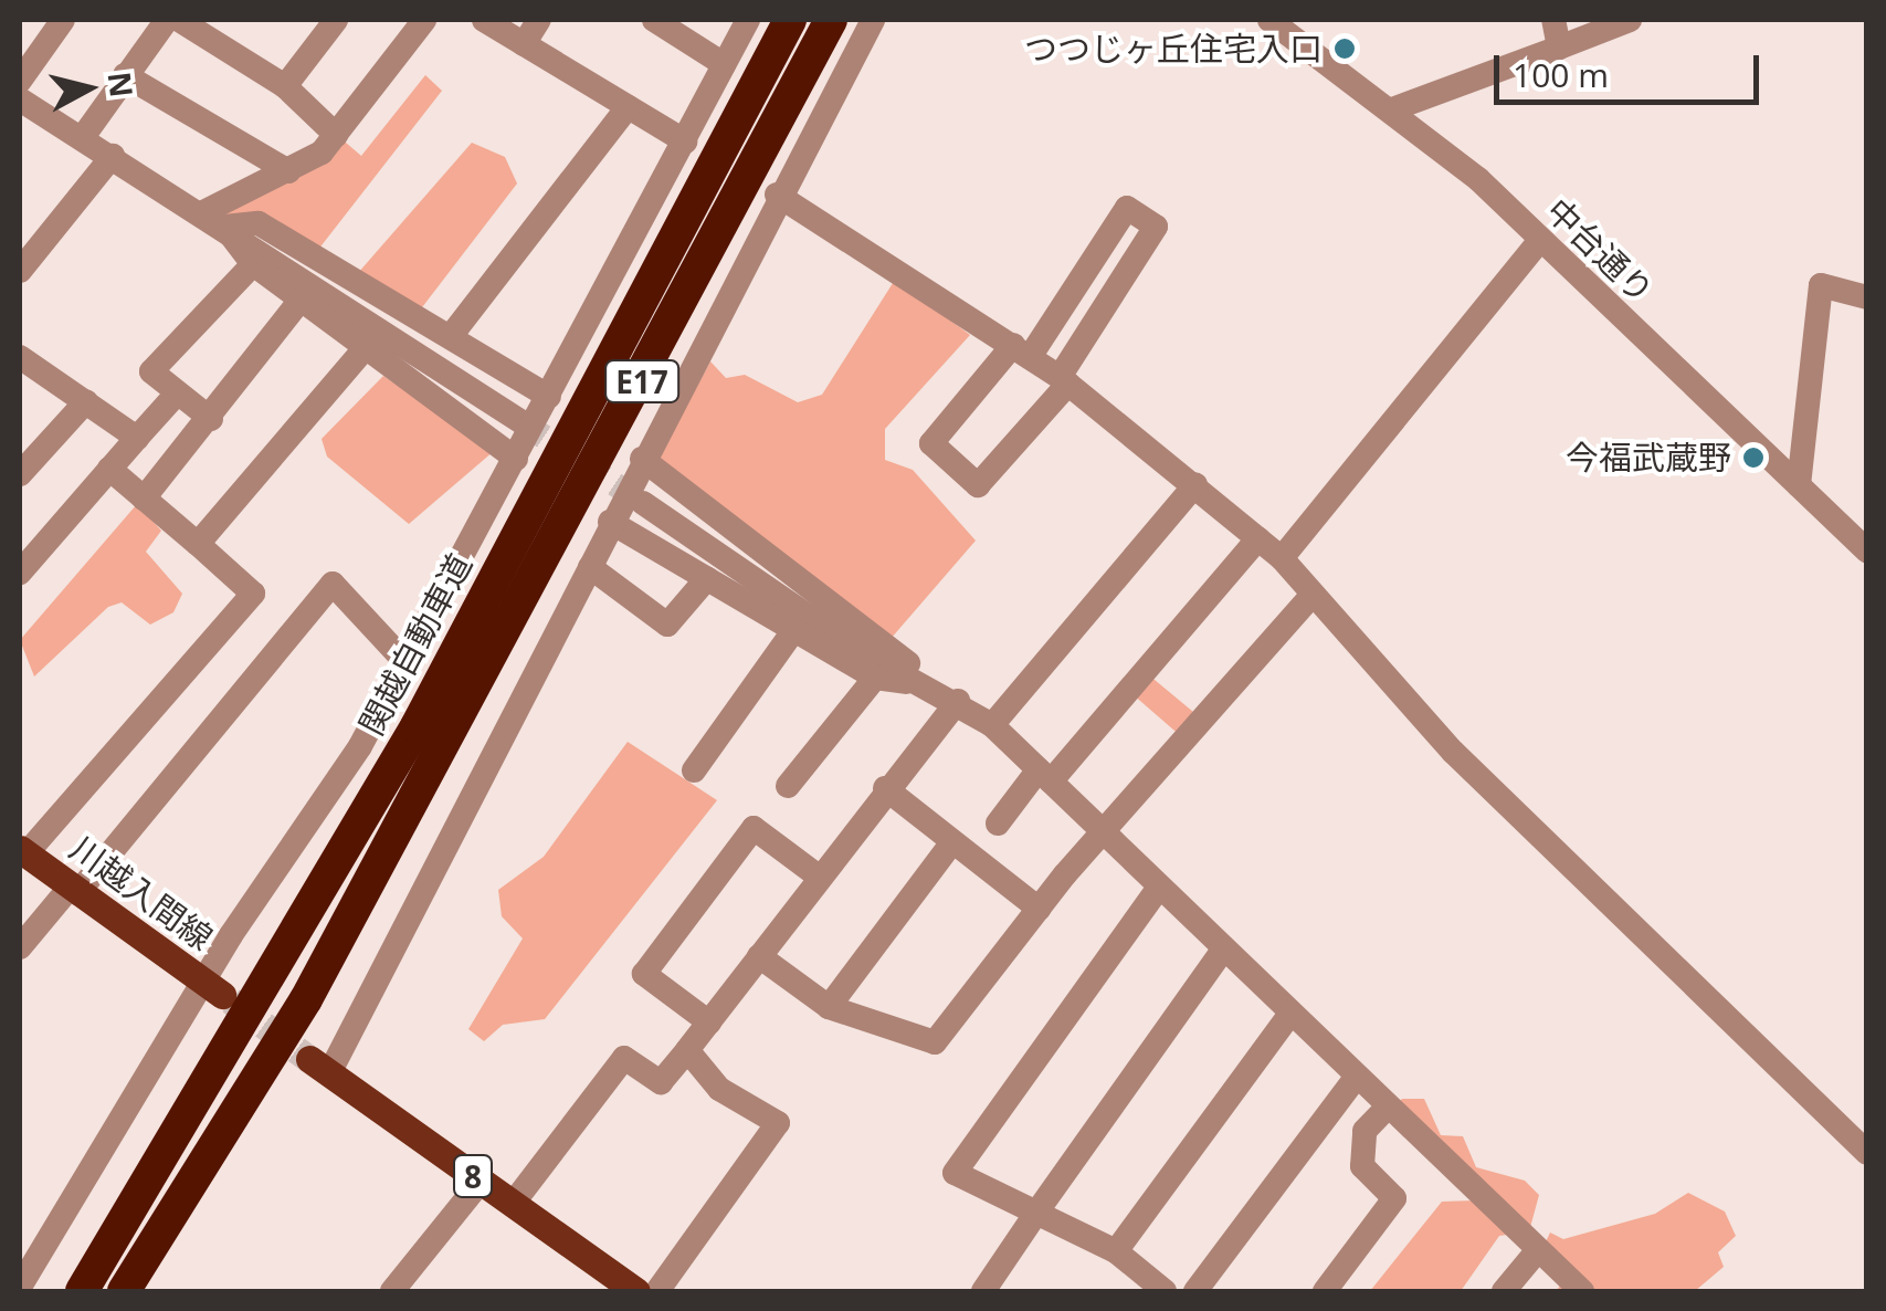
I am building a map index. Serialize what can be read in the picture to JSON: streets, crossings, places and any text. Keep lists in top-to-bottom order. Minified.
{"streets":{"highway":["E17","関越自動車道"],"main road":["川越入間線","8"],"street":["中台通り"]},"places":["つつじヶ丘住宅入口","今福武蔵野"],"scale_bar":"100 m","north":"right"}
